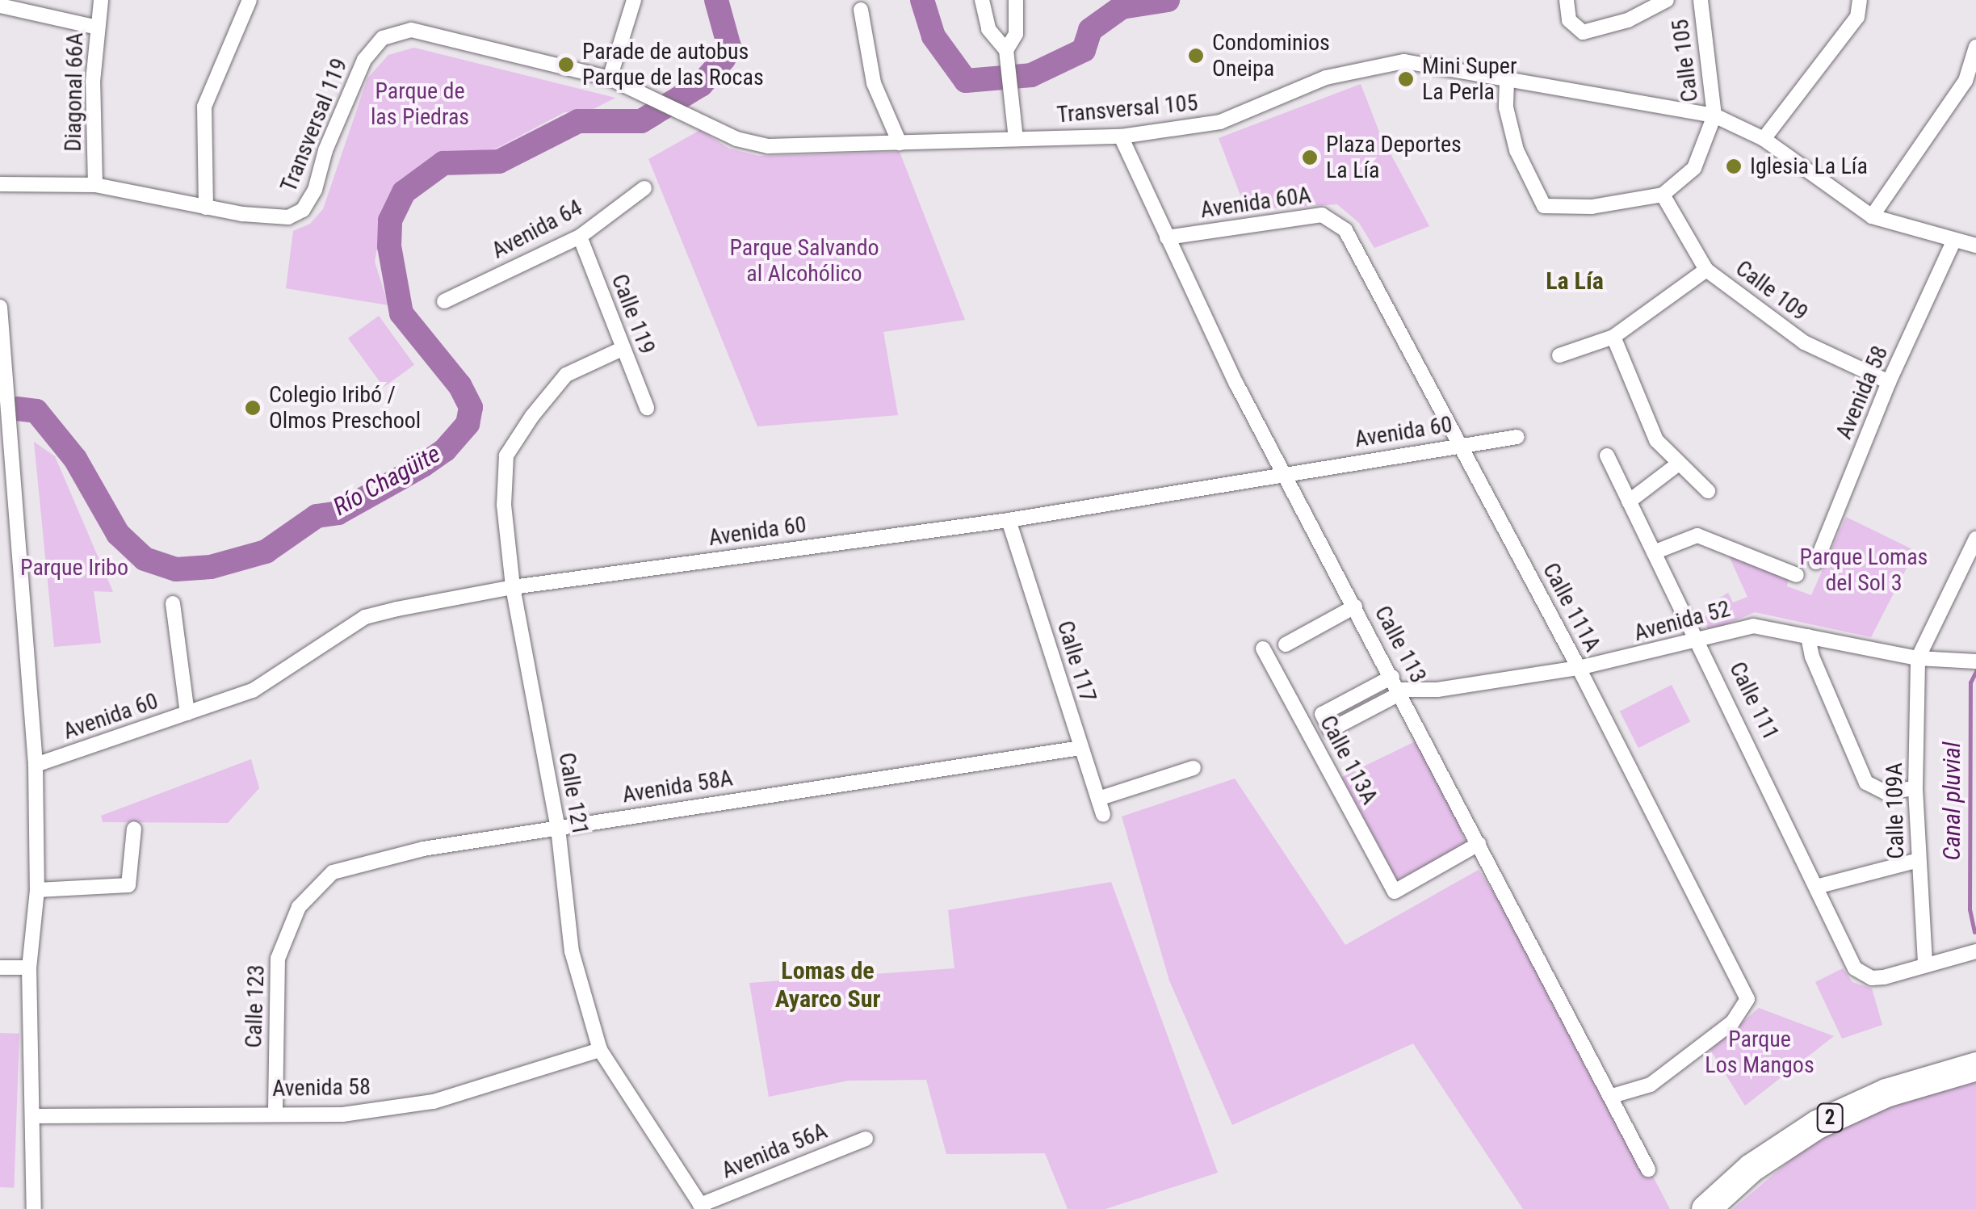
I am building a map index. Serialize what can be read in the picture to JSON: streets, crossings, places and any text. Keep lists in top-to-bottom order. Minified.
{"streets":{"highway":["2"],"street":["Calle 105","Diagonal 66A","Transversal 105","Transversal 119","Avenida 60A","Avenida 64","Calle 109","Calle 119","Avenida 58","Avenida 60","Calle 111A","Avenida 52","Calle 113","Calle 117","Calle 111","Calle 113A","Avenida 58A","Calle 121","Calle 109A","Calle 123","Avenida 56A"]},"crossings":[["Calle 105","Transversal 105"],["Diagonal 66A","Transversal 119"],["Transversal 105","Transversal 119"],["Transversal 105","Avenida 58"],["Transversal 105","Calle 113"],["Avenida 60A","Calle 111A"],["Avenida 60A","Calle 113"],["Avenida 64","Calle 119"],["Calle 109","Avenida 58"],["Calle 119","Calle 121"],["Avenida 58","Calle 121"],["Avenida 58","Calle 123"],["Avenida 60","Calle 111A"],["Avenida 60","Calle 113"],["Avenida 60","Calle 117"],["Avenida 60","Calle 121"],["Calle 111A","Avenida 52"],["Calle 111A","Calle 113"],["Avenida 52","Calle 113"],["Avenida 52","Calle 111"],["Avenida 52","Calle 109A"],["Calle 113","Calle 113A"],["Calle 117","Avenida 58A"],["Calle 111","Calle 109A"],["Avenida 58A","Calle 121"],["Avenida 58A","Calle 123"],["Calle 121","Avenida 56A"]],"districts":["La Lía","Lomas de Ayarco Sur"],"water":["Río Chagüite","Canal pluvial"],"parks":["Parque de las Piedras","Parque Salvando al Alcohólico","Parque Lomas del Sol 3","Parque Iribo","Parque Los Mangos"],"places":["Condominios Oneipa","Parade de autobus Parque de las Rocas","Mini Super La Perla","Plaza Deportes La Lía","Iglesia La Lía","Colegio Iribó / Olmos Preschool"]}
